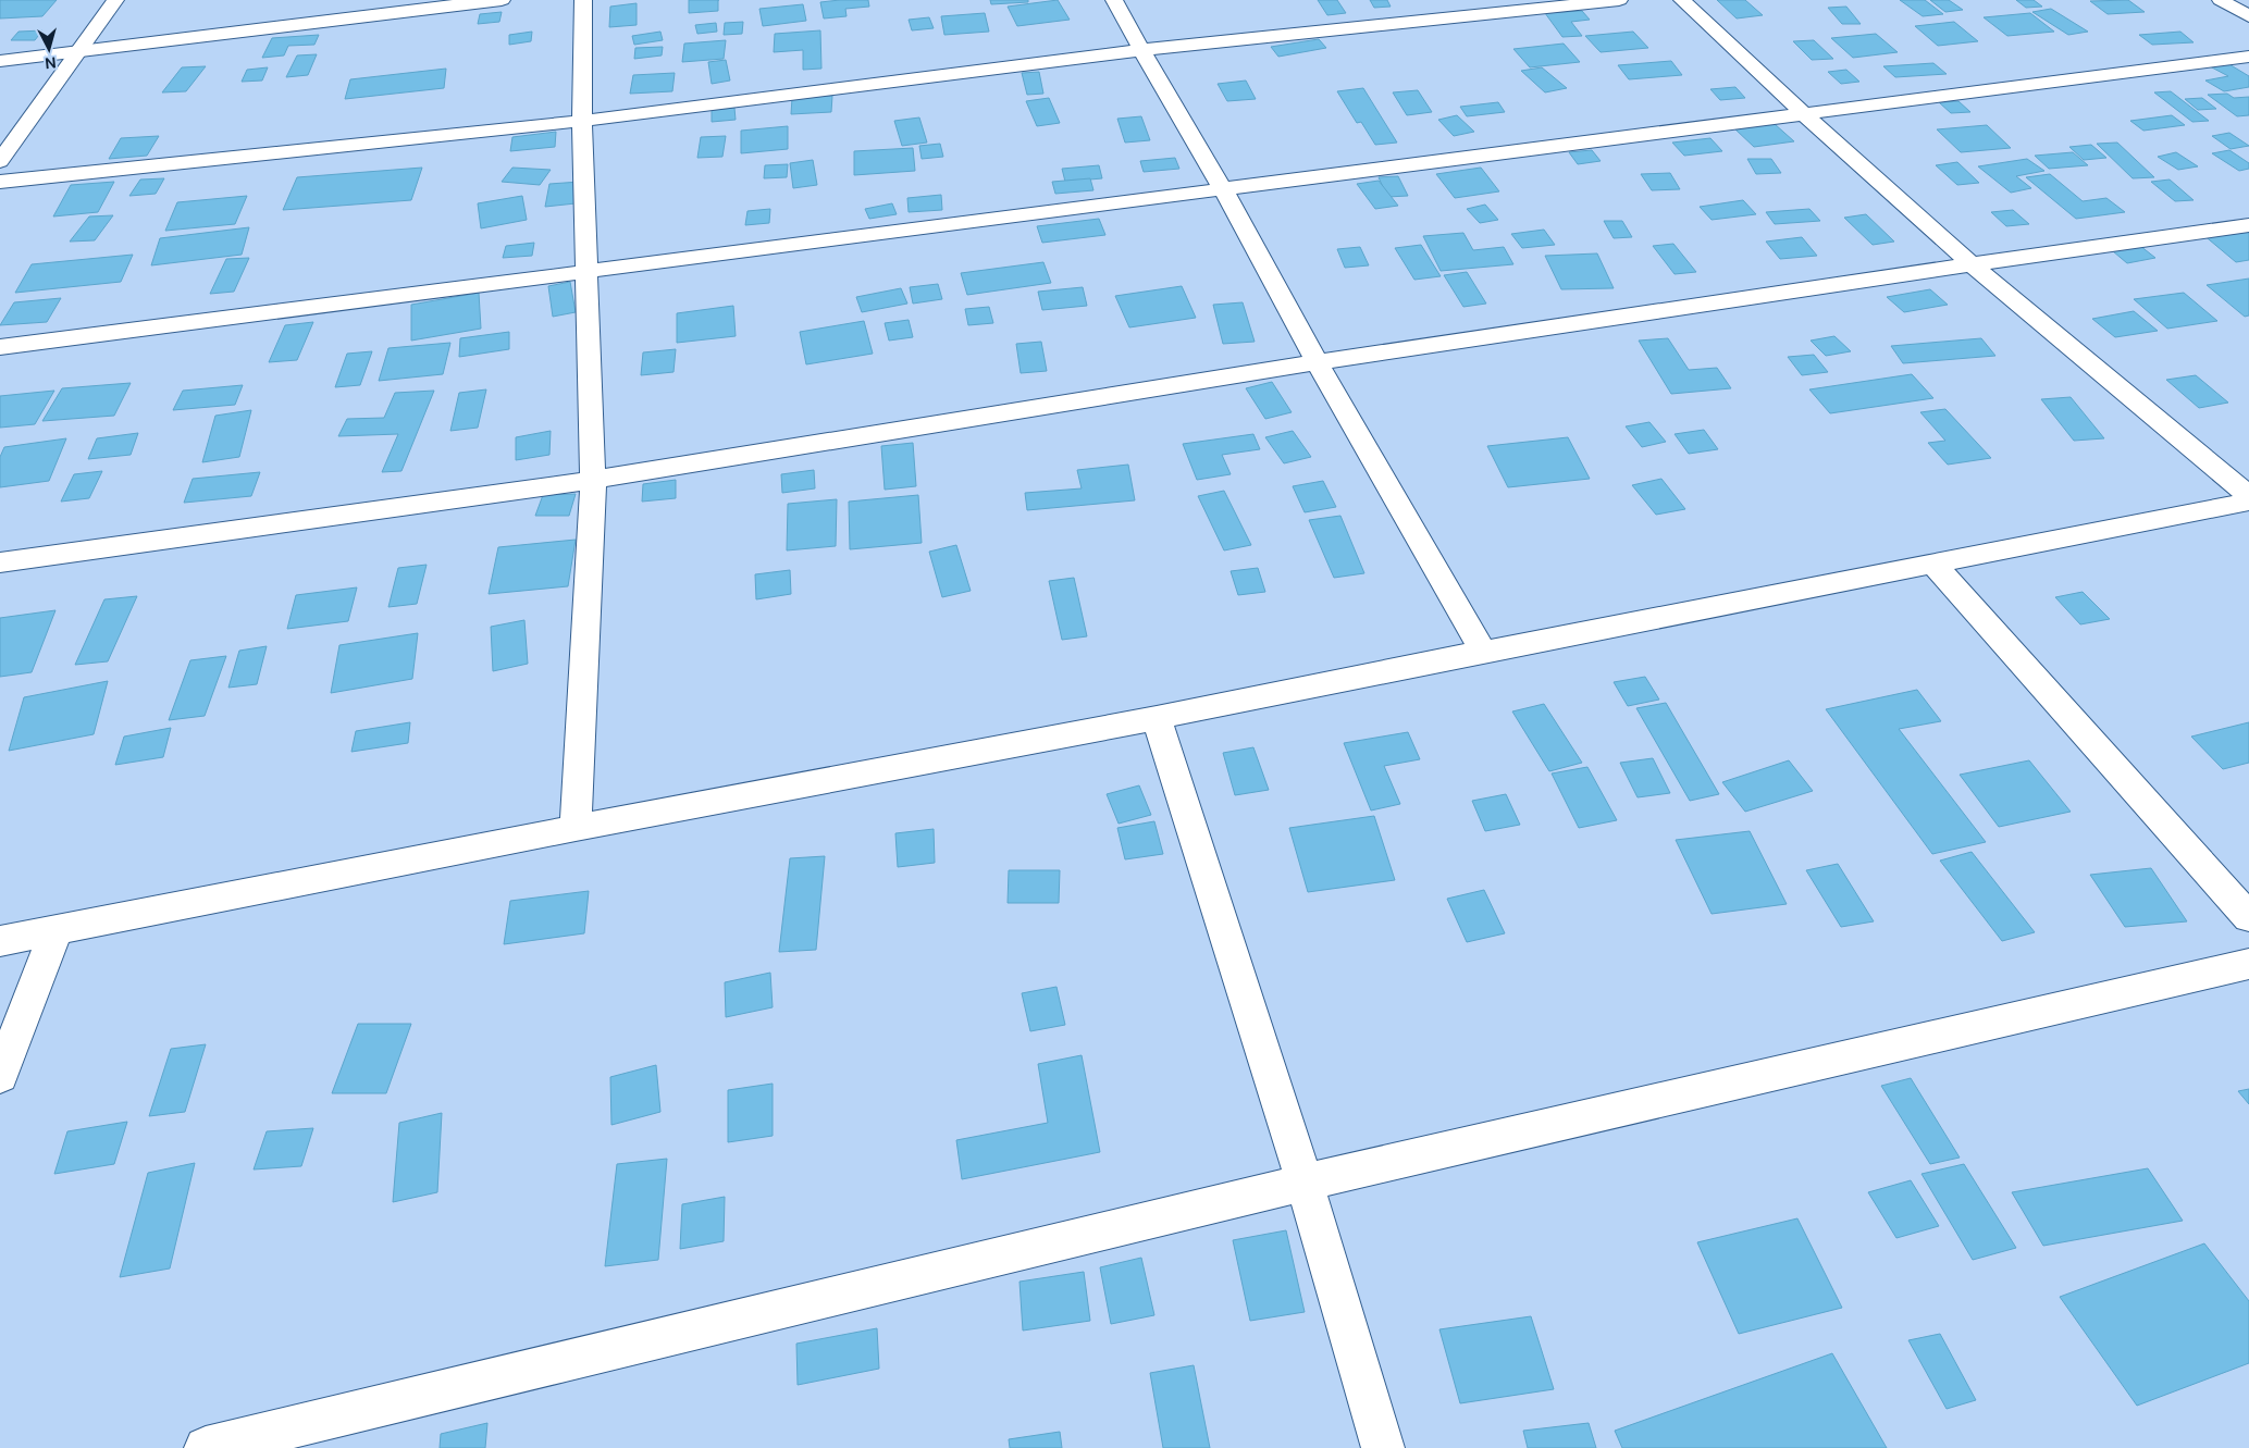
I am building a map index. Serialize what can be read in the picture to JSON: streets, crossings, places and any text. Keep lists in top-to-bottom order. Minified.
{"north":"bottom"}
